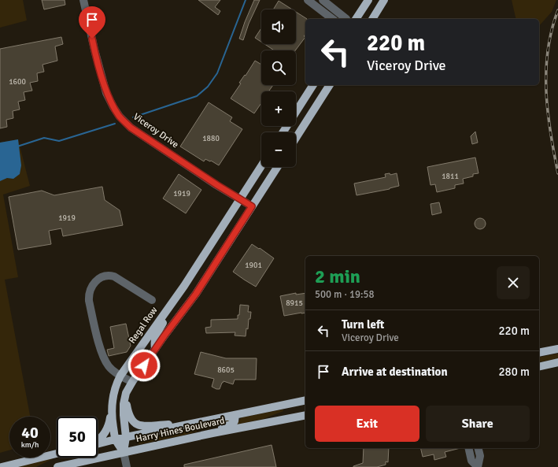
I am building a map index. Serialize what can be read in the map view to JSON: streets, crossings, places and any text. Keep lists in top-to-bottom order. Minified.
{"streets":{"main road":["Regal Row","Harry Hines Boulevard"],"street":["Viceroy Drive"]},"crossings":[["Viceroy Drive","Regal Row"],["Regal Row","Harry Hines Boulevard"]],"house_numbers":["1600","1880","1811","1919","1919","1901","8915","8605"],"page":{"map_buttons":["+","−"],"turn":["220 m","Viceroy Drive"],"heading":["2 min","500 m · 19:58"],"list":[{"name":"Turn left","note":"Viceroy Drive","value":"220 m"},{"name":"Arrive at destination","value":"280 m"}],"buttons":["Exit","Share"],"speed":"40 km/h","limit":"50"}}
